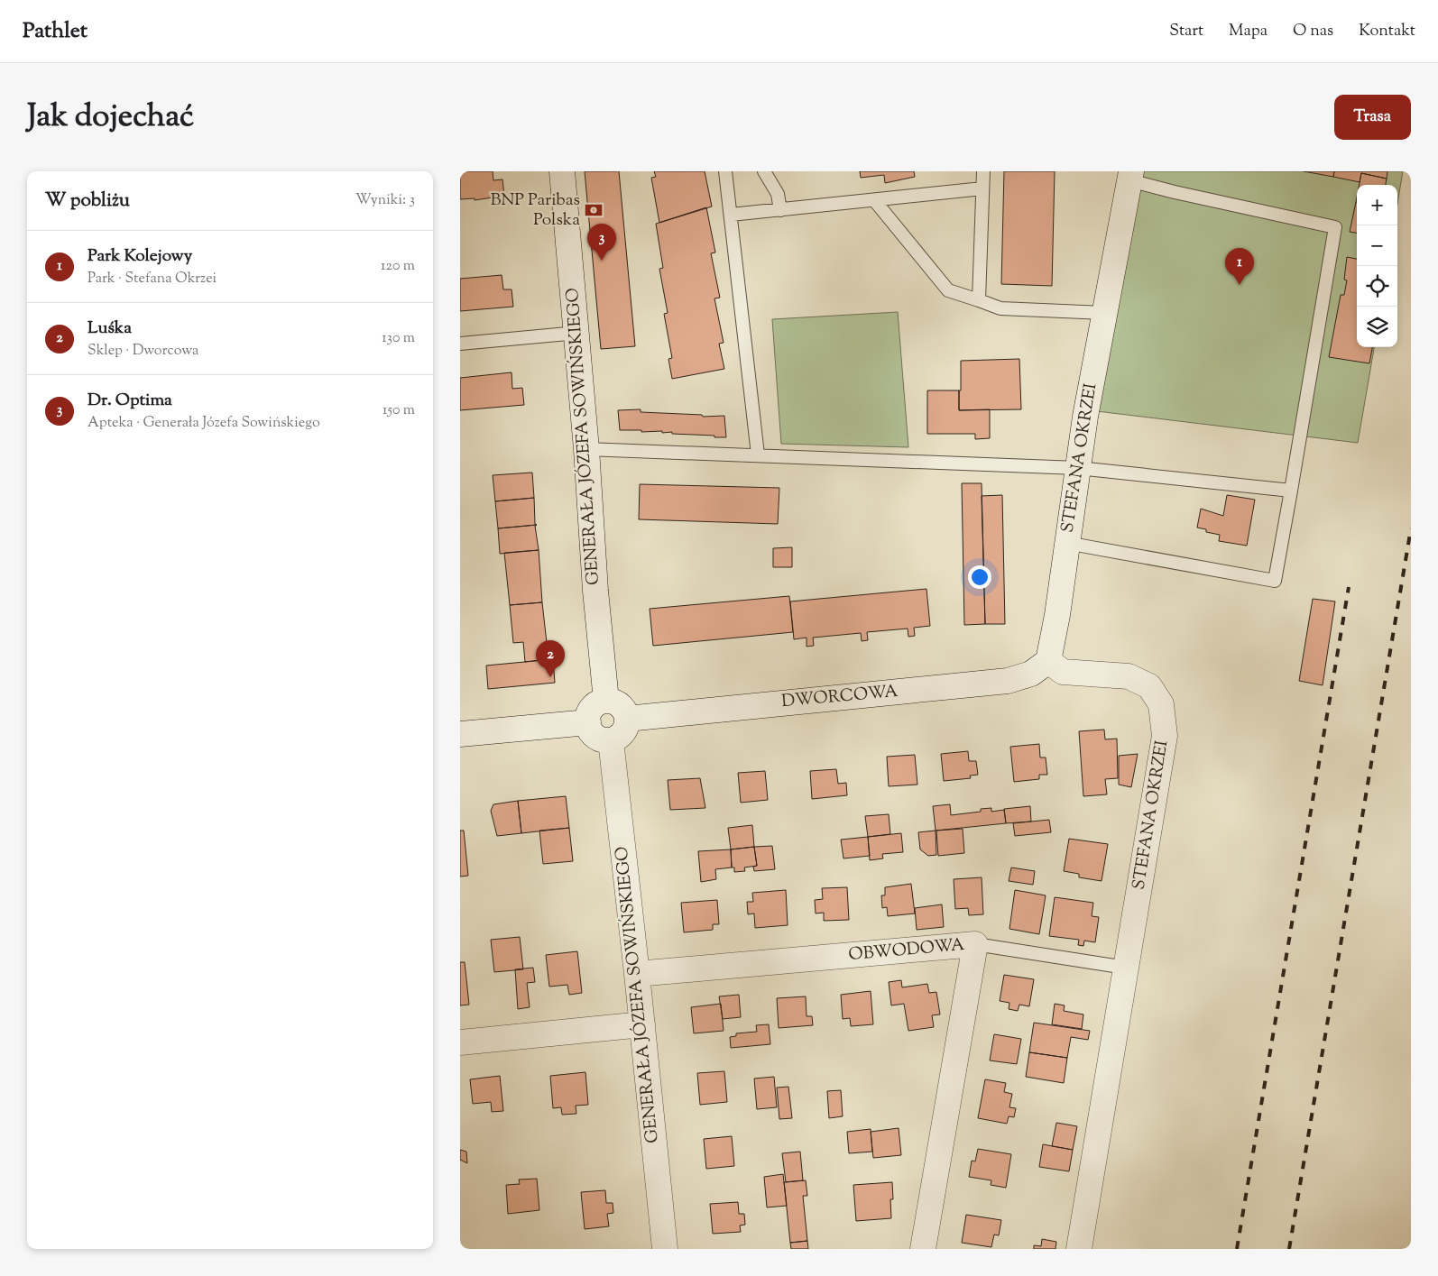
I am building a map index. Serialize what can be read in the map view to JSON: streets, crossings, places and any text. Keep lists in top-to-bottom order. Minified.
{"streets":{"street":["GENERAŁA JÓZEFA SOWIŃSKIEGO","STEFANA OKRZEI","DWORCOWA","OBWODOWA"]},"crossings":[["GENERAŁA JÓZEFA SOWIŃSKIEGO","DWORCOWA"],["GENERAŁA JÓZEFA SOWIŃSKIEGO","OBWODOWA"],["STEFANA OKRZEI","DWORCOWA"]],"places":{"bank":["BNP Paribas Polska"]},"page":{"header":"Pathlet","nav":["Start","Mapa","O nas","Kontakt"],"title":"Jak dojechać","buttons":"Trasa","heading":["W pobliżu","Wyniki: 3"],"map_buttons":["+","−"],"pins":["3","1","2"],"list":[{"mark":"1","name":"Park Kolejowy","note":"Park · Stefana Okrzei","value":"120 m"},{"mark":"2","name":"Luśka","note":"Sklep · Dworcowa","value":"130 m"},{"mark":"3","name":"Dr. Optima","note":"Apteka · Generała Józefa Sowińskiego","value":"150 m"}]}}
